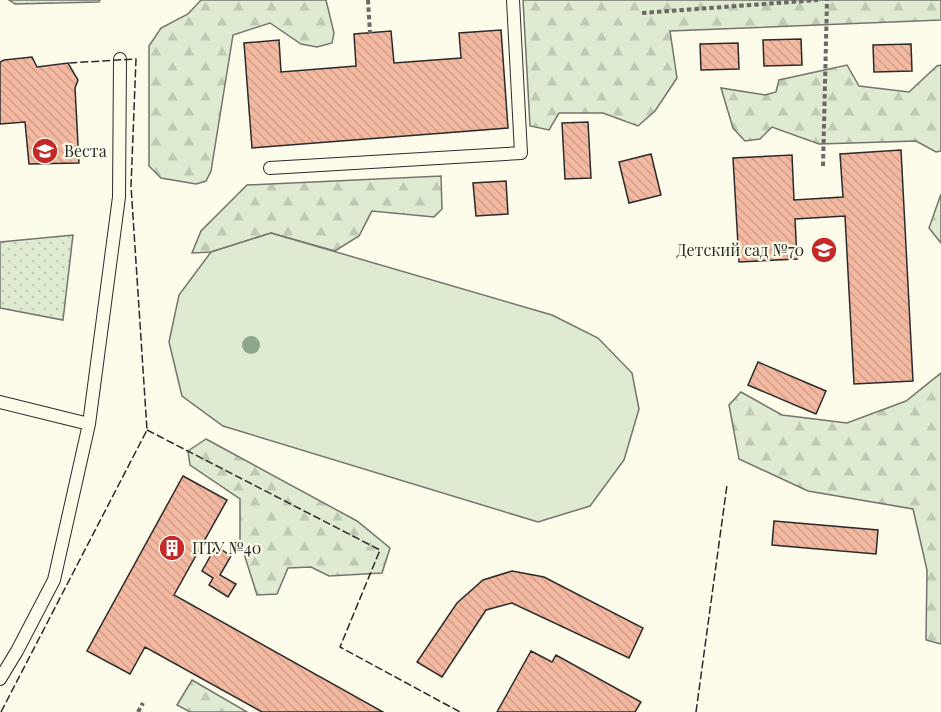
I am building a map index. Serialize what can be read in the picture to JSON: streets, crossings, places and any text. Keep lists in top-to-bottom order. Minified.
{"places":{"school or university":["Веста","Детский сад №70"],"building":["ПТУ №40"]}}
